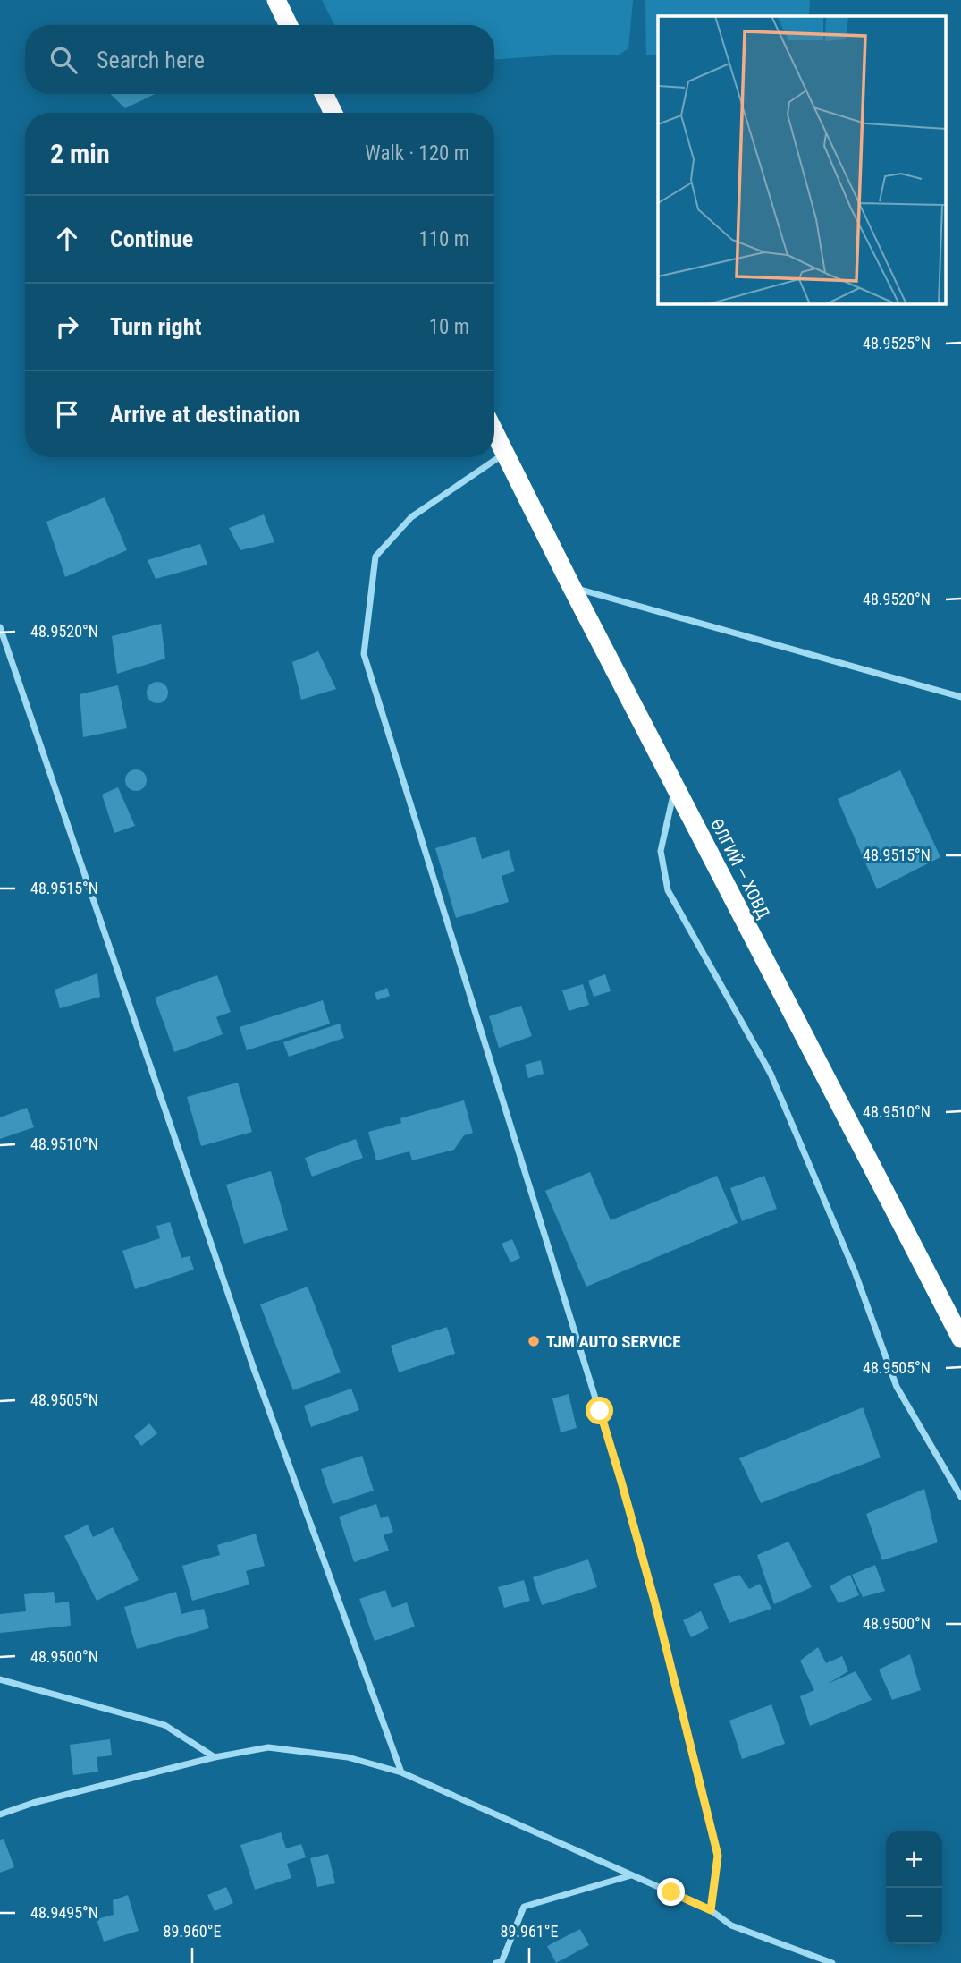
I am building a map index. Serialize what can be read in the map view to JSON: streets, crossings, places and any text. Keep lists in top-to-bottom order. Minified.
{"streets":{"highway":["ӨЛГИЙ — ХОВД"]},"places":["TJM AUTO SERVICE"],"page":{"search":"Search here","heading":["2 min","Walk · 120 m"],"list":[["Continue","110 m"],["Turn right","10 m"],"Arrive at destination"],"map_buttons":["+","−"]},"coordinates":["48.9525°N","48.9520°N","48.9515°N","48.9510°N","48.9505°N","48.9500°N","48.9495°N","89.960°E","89.961°E"]}
